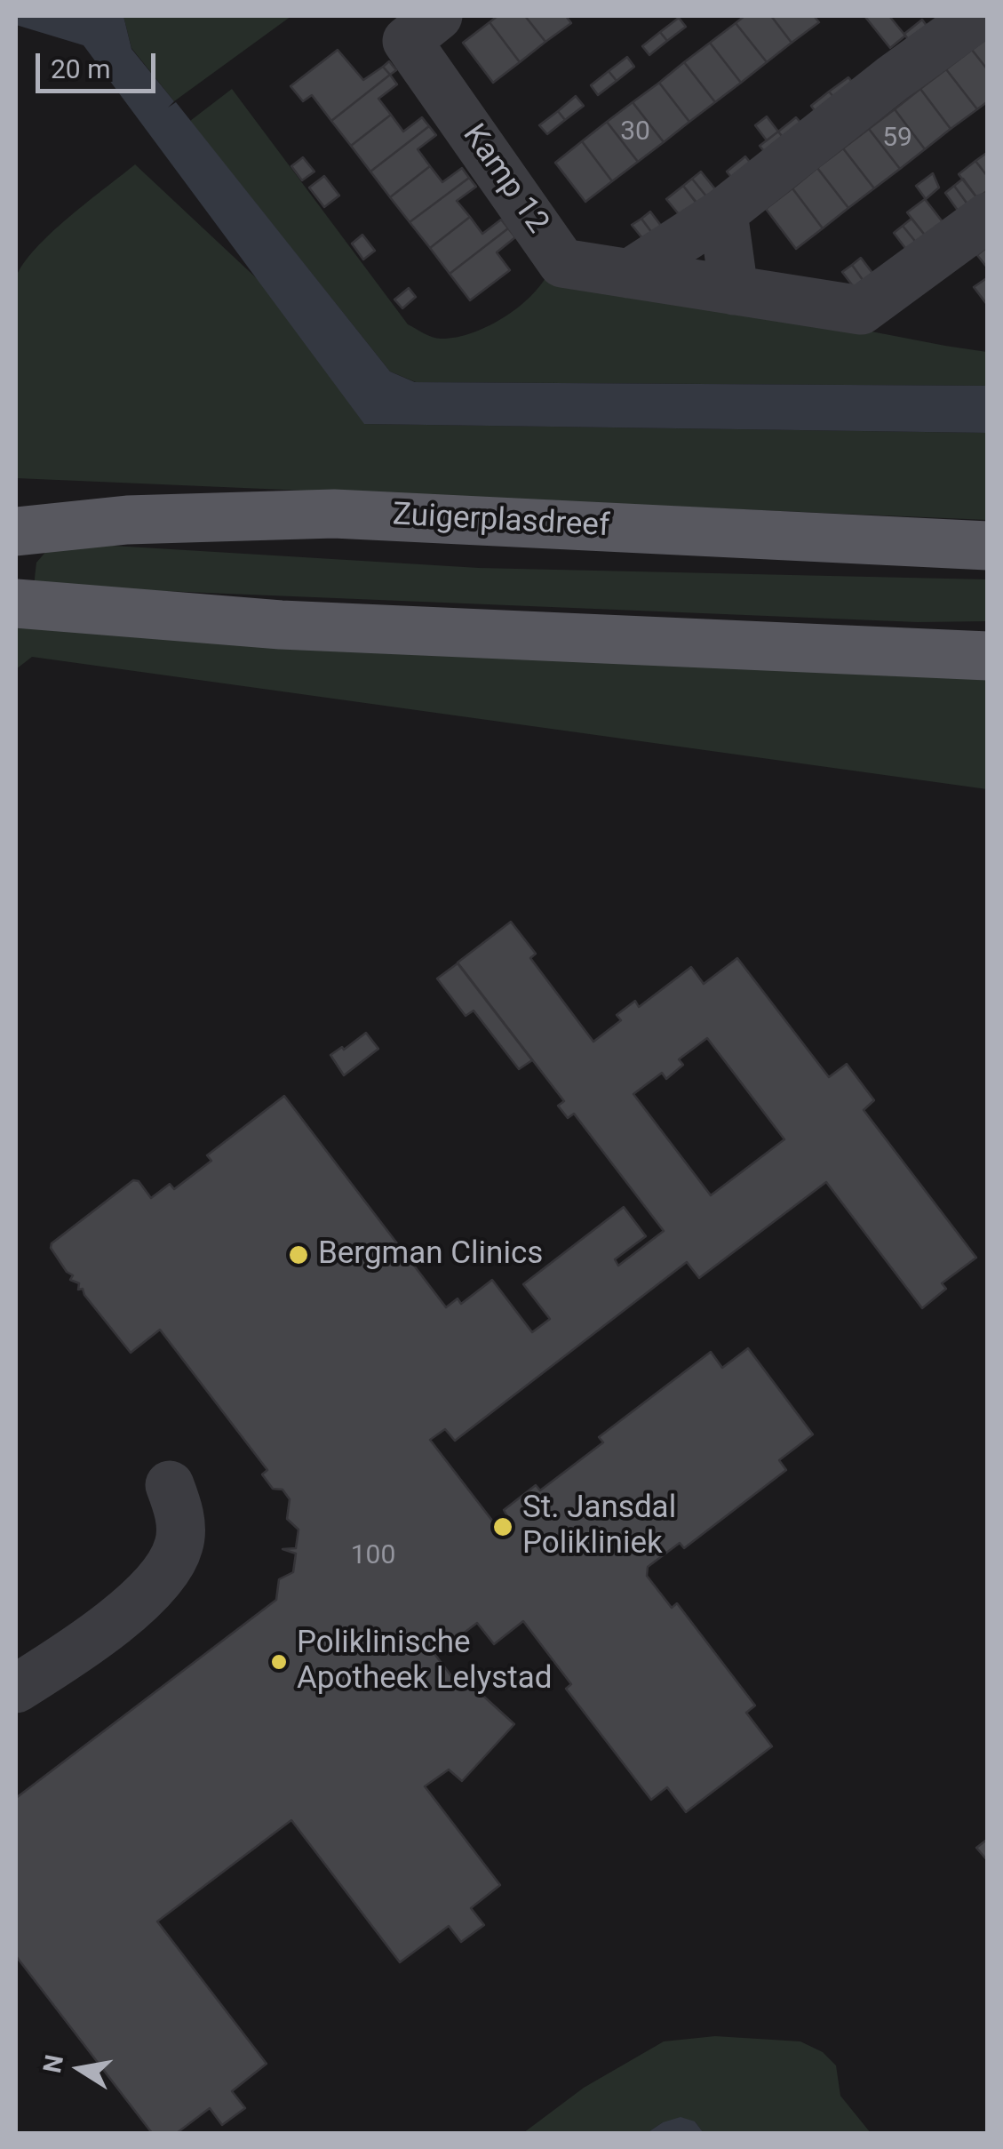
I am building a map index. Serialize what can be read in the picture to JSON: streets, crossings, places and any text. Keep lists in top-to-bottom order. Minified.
{"streets":{"main road":["Zuigerplasdreef"],"street":["Kamp 12"]},"places":["Bergman Clinics","St. Jansdal Polikliniek","Poliklinische Apotheek Lelystad"],"house_numbers":["30","59","100"],"scale_bar":"20 m","north":"left"}
